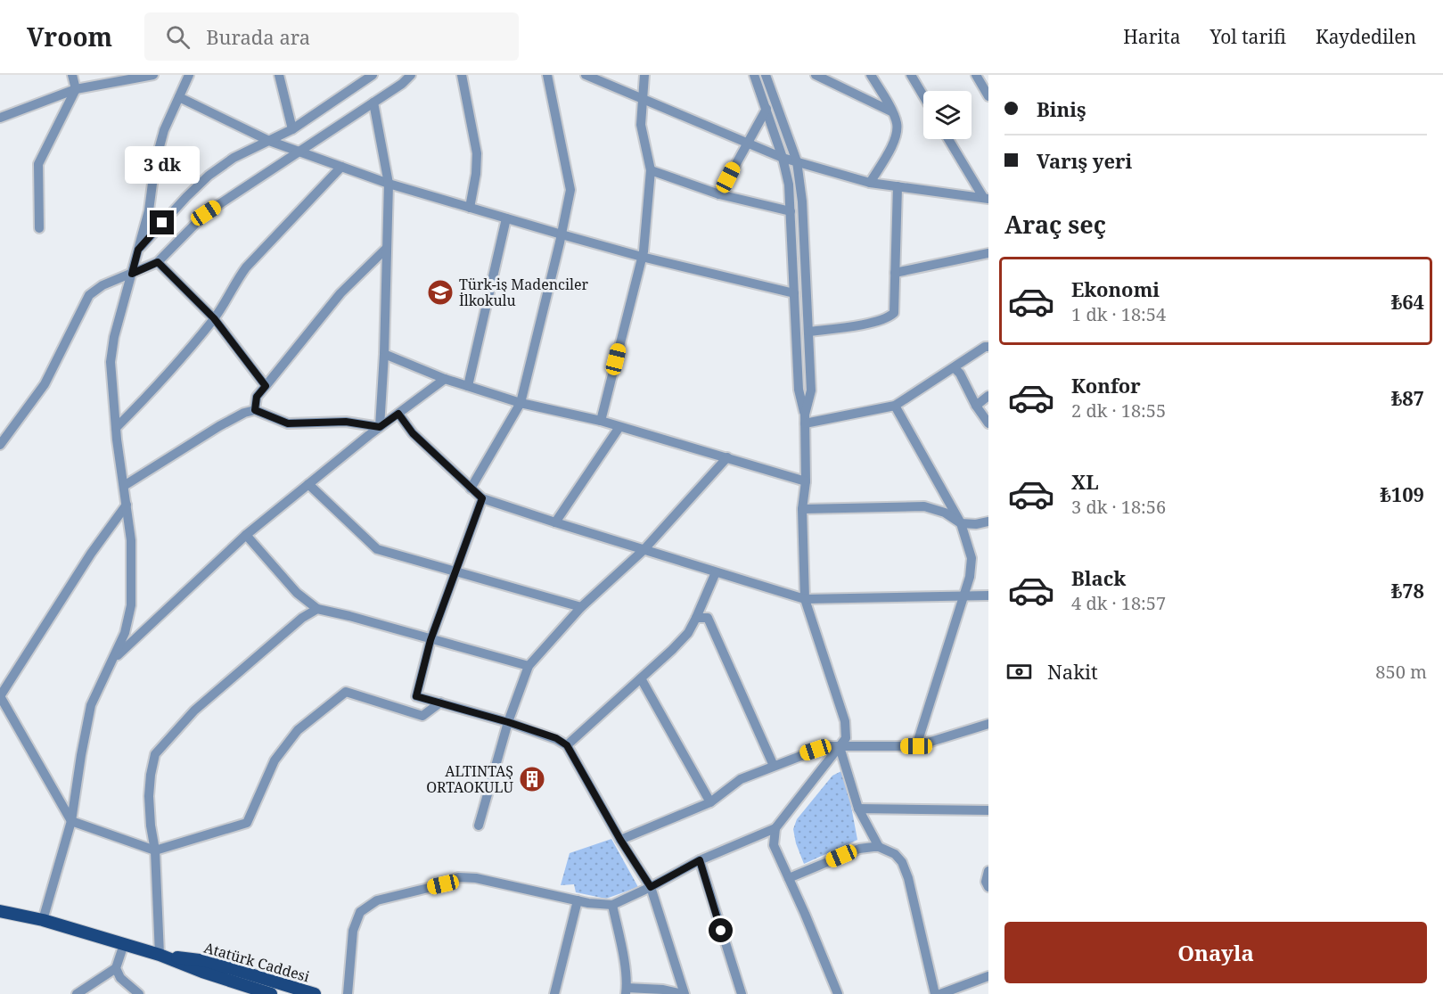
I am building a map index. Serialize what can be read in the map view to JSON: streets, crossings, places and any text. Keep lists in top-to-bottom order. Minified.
{"streets":{"main road":["Atatürk Caddesi"]},"places":{"school or university":["Türk-iş Madenciler İlkokulu"],"building":["ALTINTAŞ ORTAOKULU"]},"page":{"header":"Vroom","search":"Burada ara","nav":["Harita","Yol tarifi","Kaydedilen"],"banner":["Biniş","Varış yeri"],"bubble":"3 dk","heading":"Araç seç","list":[{"name":"Ekonomi","note":"1 dk · 18:54","value":"₺64"},{"name":"Konfor","note":"2 dk · 18:55","value":"₺87"},{"name":"XL","note":"3 dk · 18:56","value":"₺109"},{"name":"Black","note":"4 dk · 18:57","value":"₺78"}],"pay":["Nakit","850 m"],"buttons":"Onayla"}}
